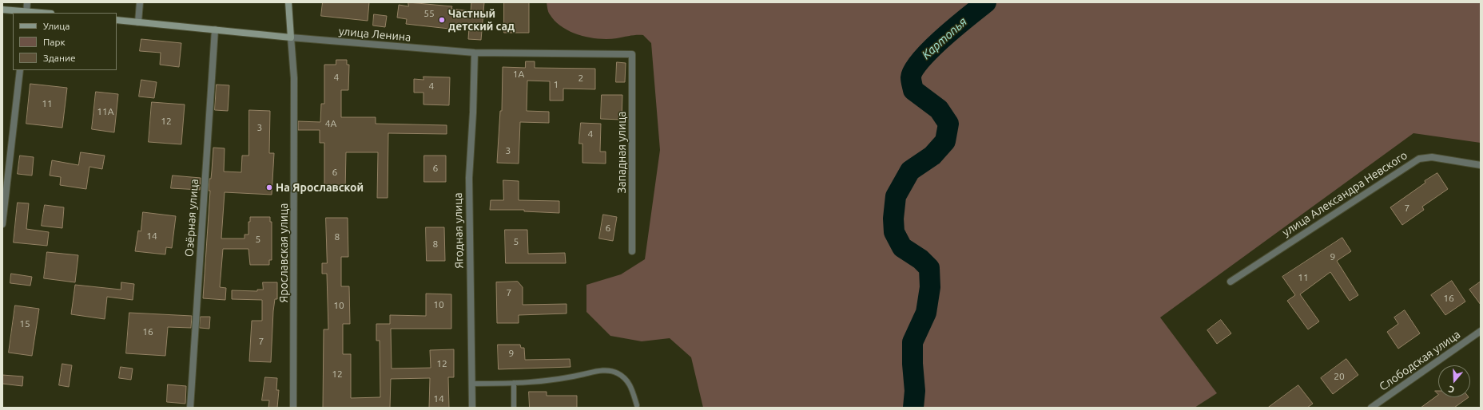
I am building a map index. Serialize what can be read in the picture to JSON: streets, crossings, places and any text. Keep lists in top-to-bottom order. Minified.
{"streets":{"main road":["улица Ленина","Ярославская улица"],"street":["Западная улица","улица Александра Невского","Озёрная улица","Ягодная улица","Слободская улица"]},"crossings":[["улица Ленина","Западная улица"],["улица Ленина","Озёрная улица"],["улица Ленина","Ягодная улица"],["улица Ленина","Ярославская улица"]],"water":["Картопья"],"places":["Частный детский сад","На Ярославской"],"house_numbers":["55","1А","4","2","1","4","11","11А","12","4А","3","4","3","6","6","7","6","14","8","5","5","8","9","11","7","16","10","10","15","16","7","9","12","12","20","14"],"legend":["Улица","Парк","Здание"],"north":"bottom"}
